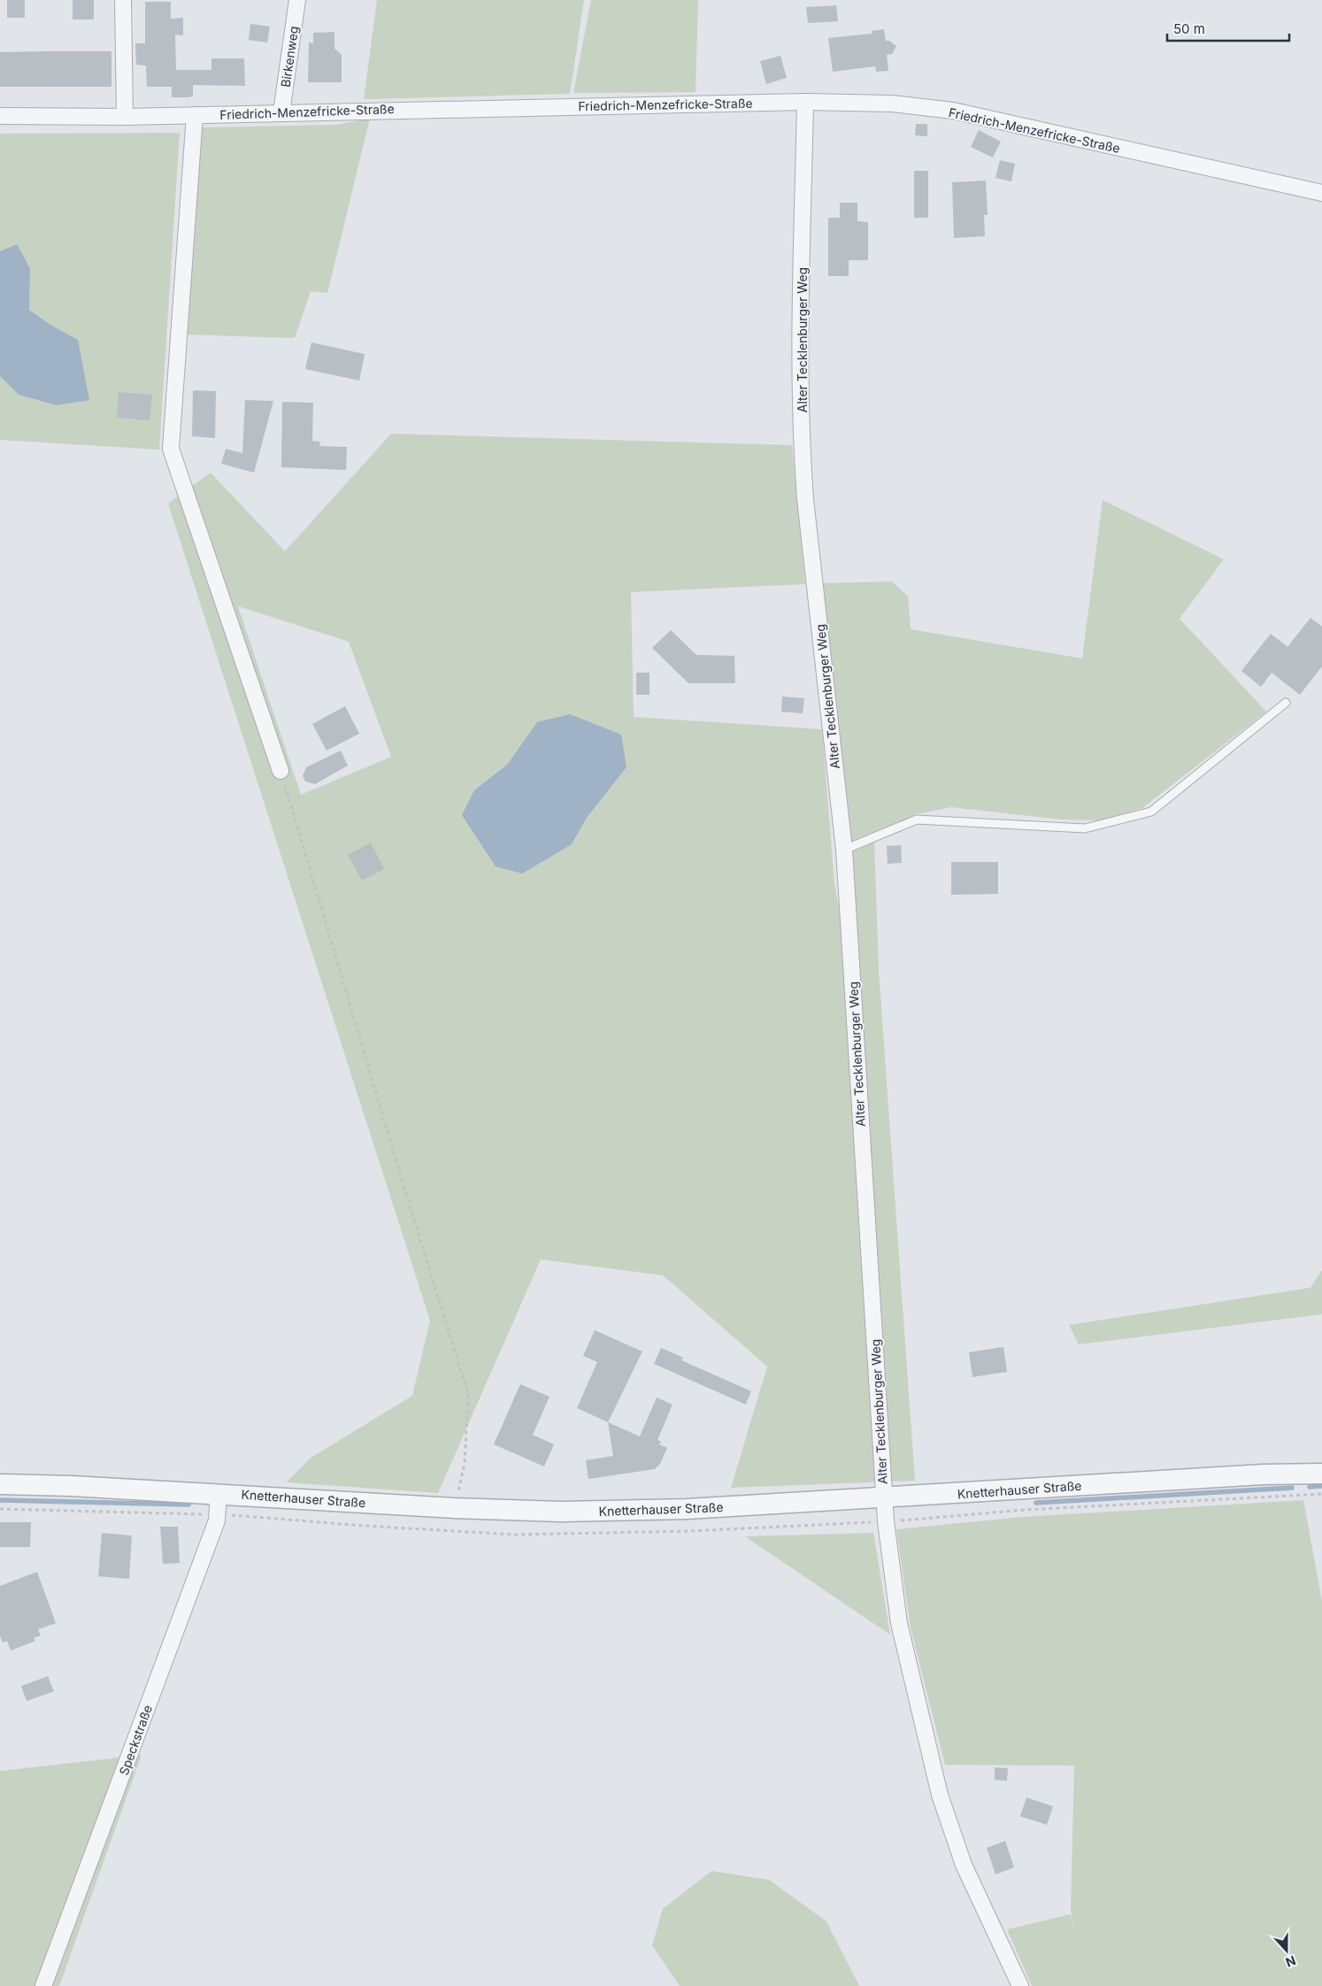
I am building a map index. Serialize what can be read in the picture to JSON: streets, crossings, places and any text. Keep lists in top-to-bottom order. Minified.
{"streets":{"street":["Birkenweg","Friedrich-Menzefricke-Straße","Alter Tecklenburger Weg","Knetterhauser Straße","Speckstraße"]},"crossings":[["Birkenweg","Friedrich-Menzefricke-Straße"],["Friedrich-Menzefricke-Straße","Alter Tecklenburger Weg"],["Alter Tecklenburger Weg","Knetterhauser Straße"],["Knetterhauser Straße","Speckstraße"]],"scale_bar":"50 m","north":"bottom"}
